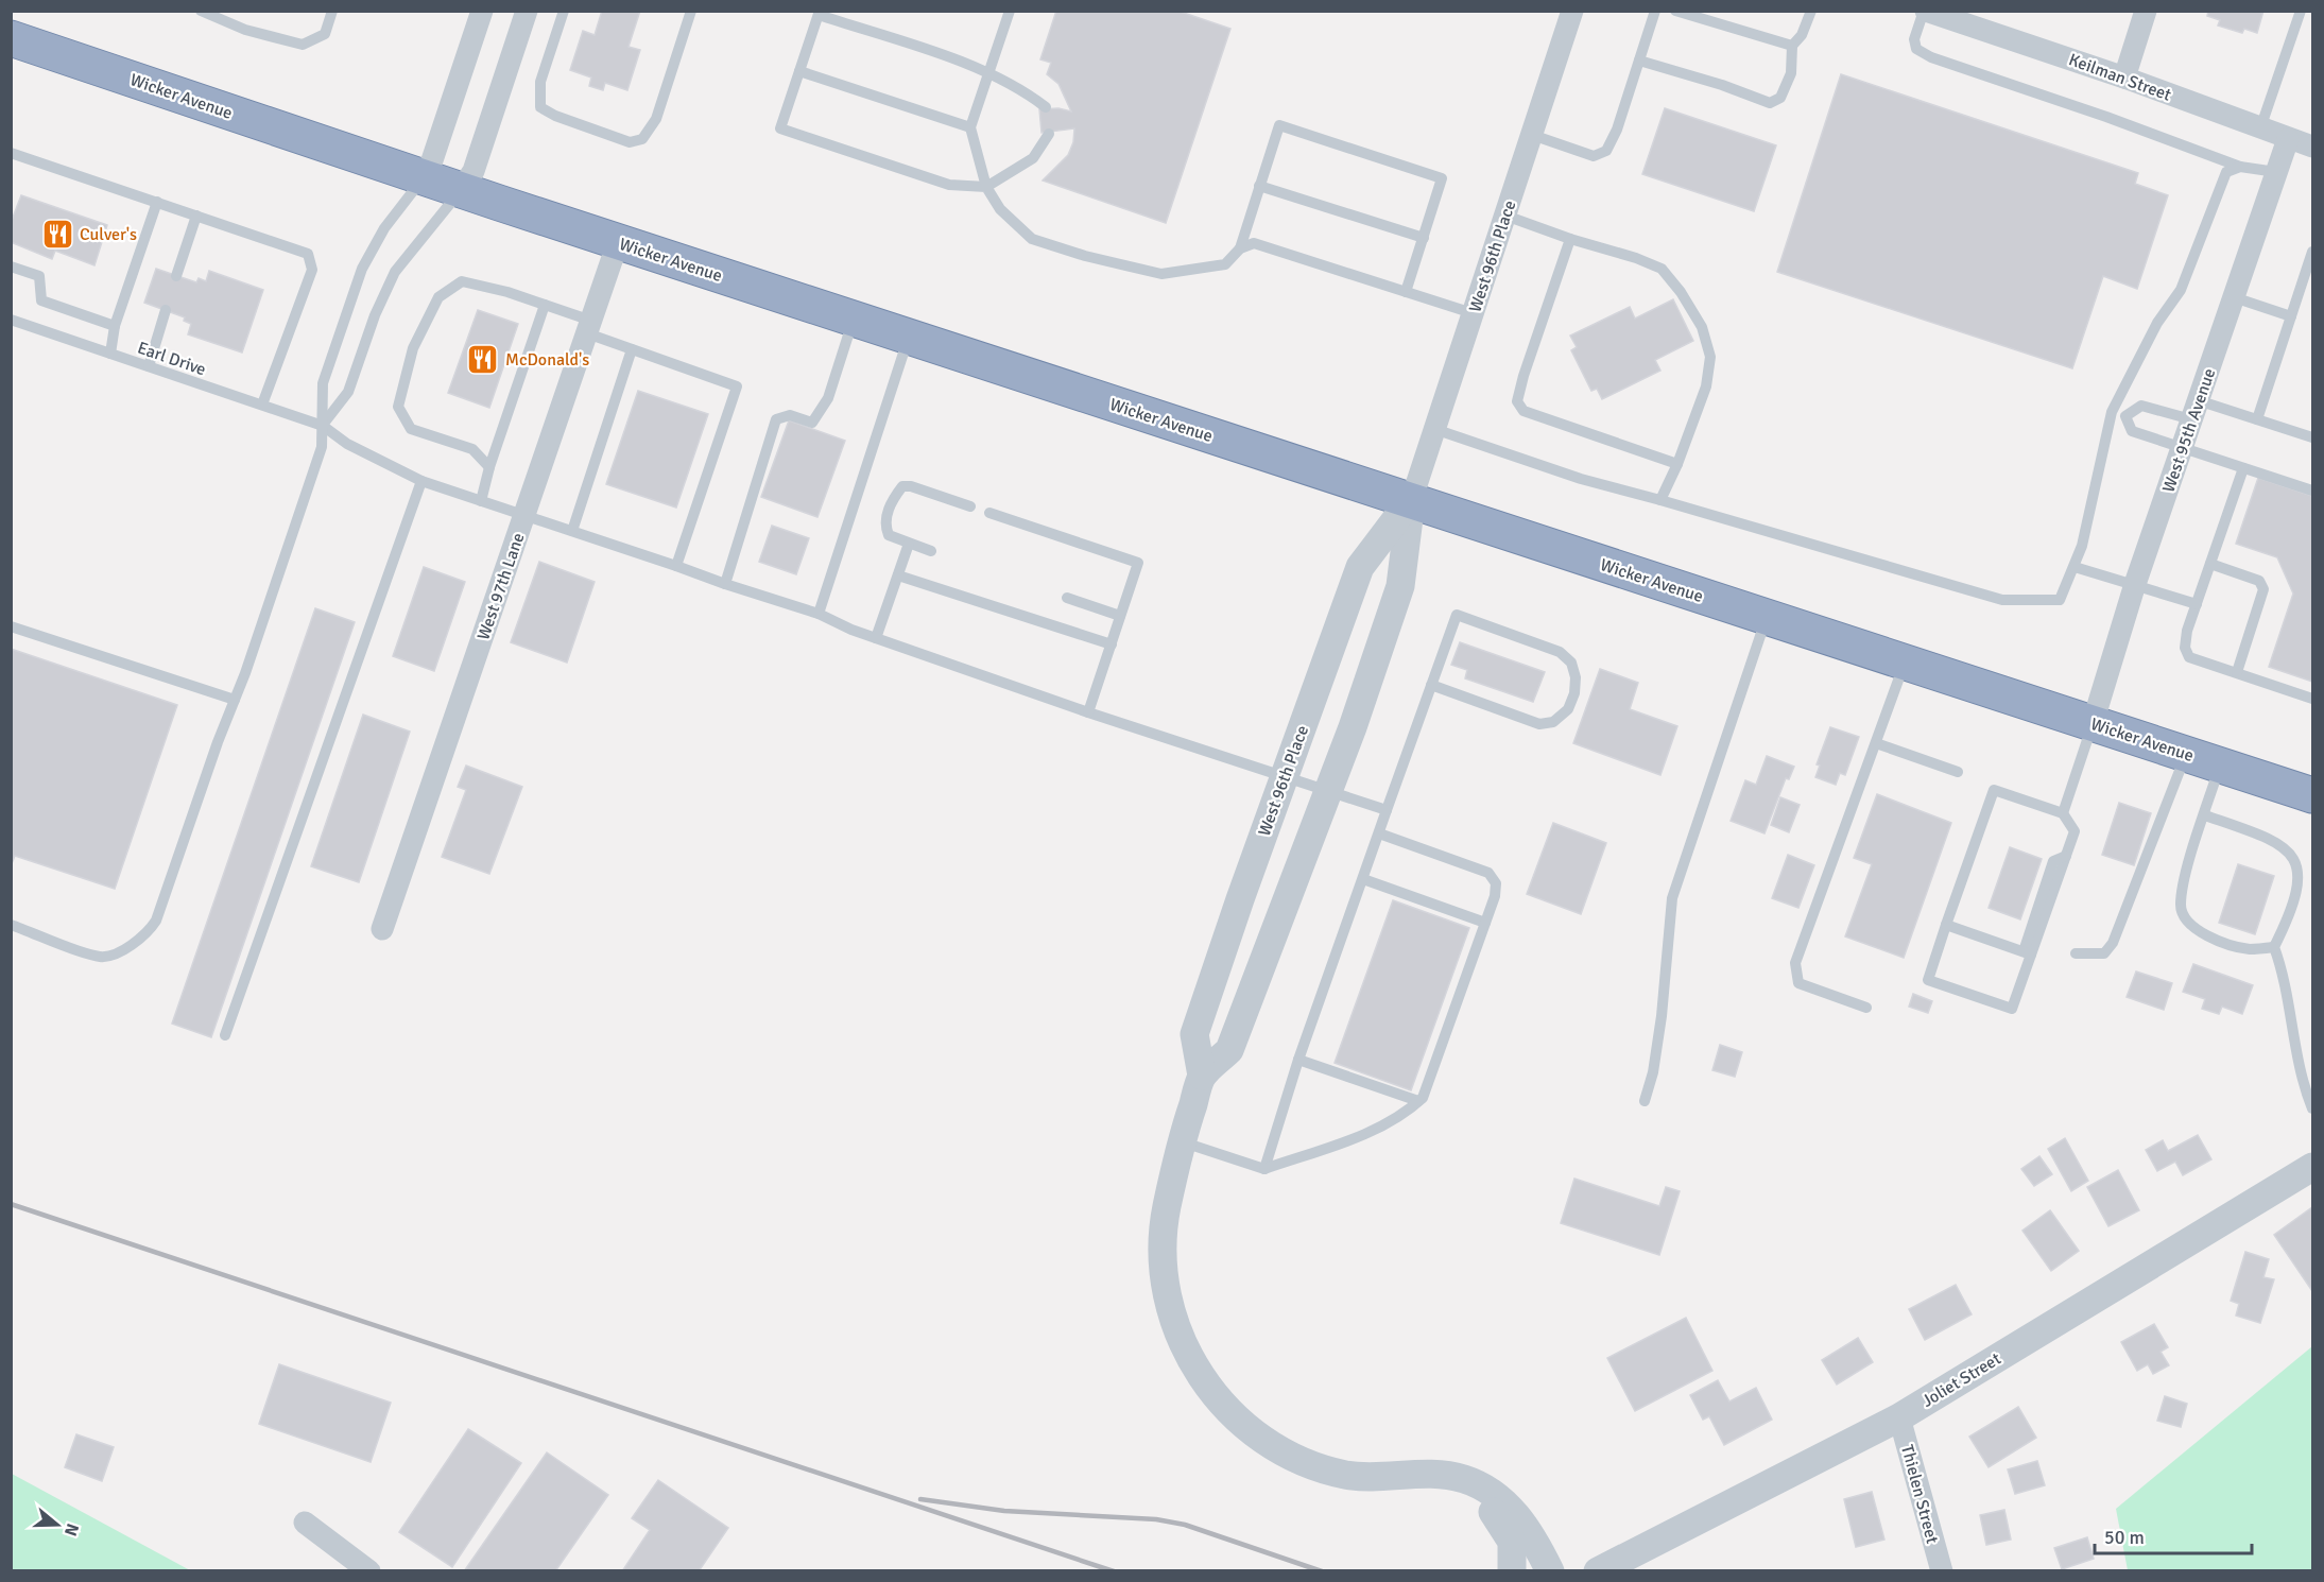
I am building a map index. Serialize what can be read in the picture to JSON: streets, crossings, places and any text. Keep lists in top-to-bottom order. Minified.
{"streets":{"highway":["Wicker Avenue"],"street":["Keilman Street","West 96th Place","West 95th Avenue","West 97th Lane","Joliet Street","Thielen Street"],"lane":["Earl Drive"]},"crossings":[["Keilman Street","West 95th Avenue"],["Wicker Avenue","West 96th Place"],["Wicker Avenue","West 95th Avenue"],["Wicker Avenue","West 97th Lane"],["West 96th Place","Earl Drive"],["Earl Drive","West 97th Lane"],["Joliet Street","Thielen Street"]],"places":{"restaurant":["Culver's","McDonald's"]},"scale_bar":"50 m","north":"right"}
